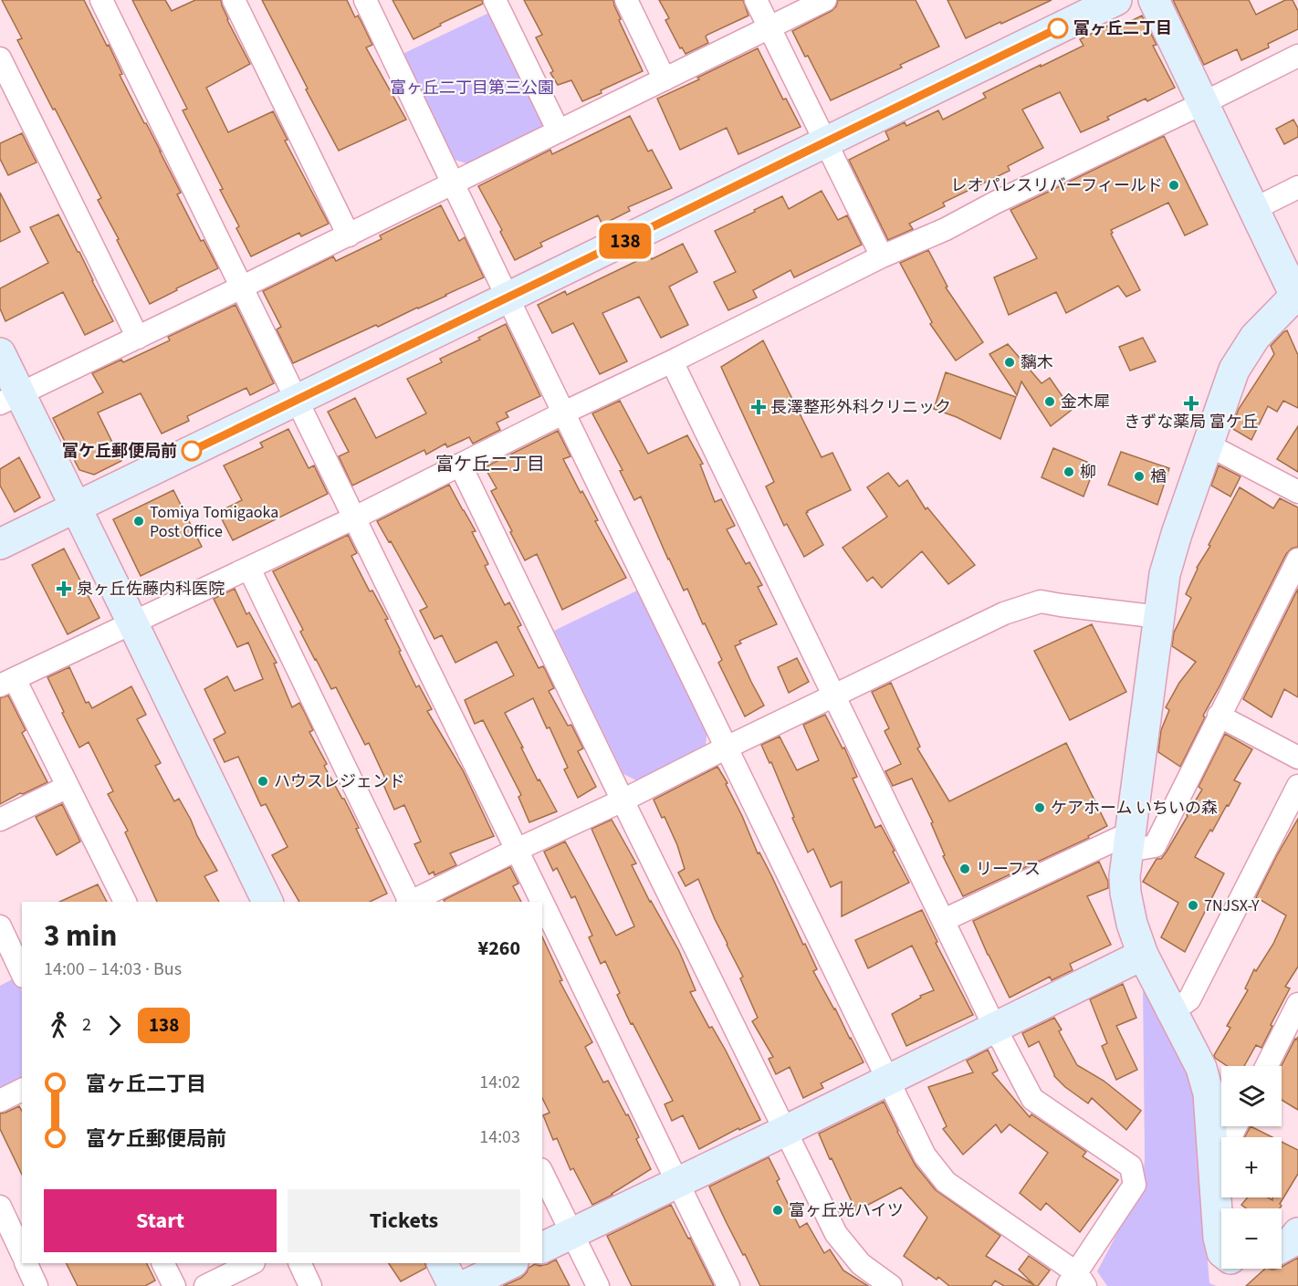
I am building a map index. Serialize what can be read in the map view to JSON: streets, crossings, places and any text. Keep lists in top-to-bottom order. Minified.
{"districts":["富ケ丘二丁目"],"parks":["富ヶ丘二丁目第三公園"],"places":{"other":["富ヶ丘二丁目","レオパレスリバーフィールド","黐木","金木犀","富ケ丘郵便局前","柳","楢","Tomiya Tomigaoka Post Office","ハウスレジェンド","ケアホーム いちいの森","リーフス","7NJSX-Y","富ヶ丘光ハイツ"],"health":["きずな薬局 富ケ丘","長澤整形外科クリニック","泉ヶ丘佐藤内科医院"]},"lines":["bus line 138"],"page":{"on_map":"138","heading":["3 min","14:00 – 14:03 · Bus","¥260"],"legs":["2","138"],"list":[{"name":"富ヶ丘二丁目","value":"14:02"},{"name":"富ケ丘郵便局前","value":"14:03"}],"map_buttons":["+","−"],"buttons":["Start","Tickets"]}}
